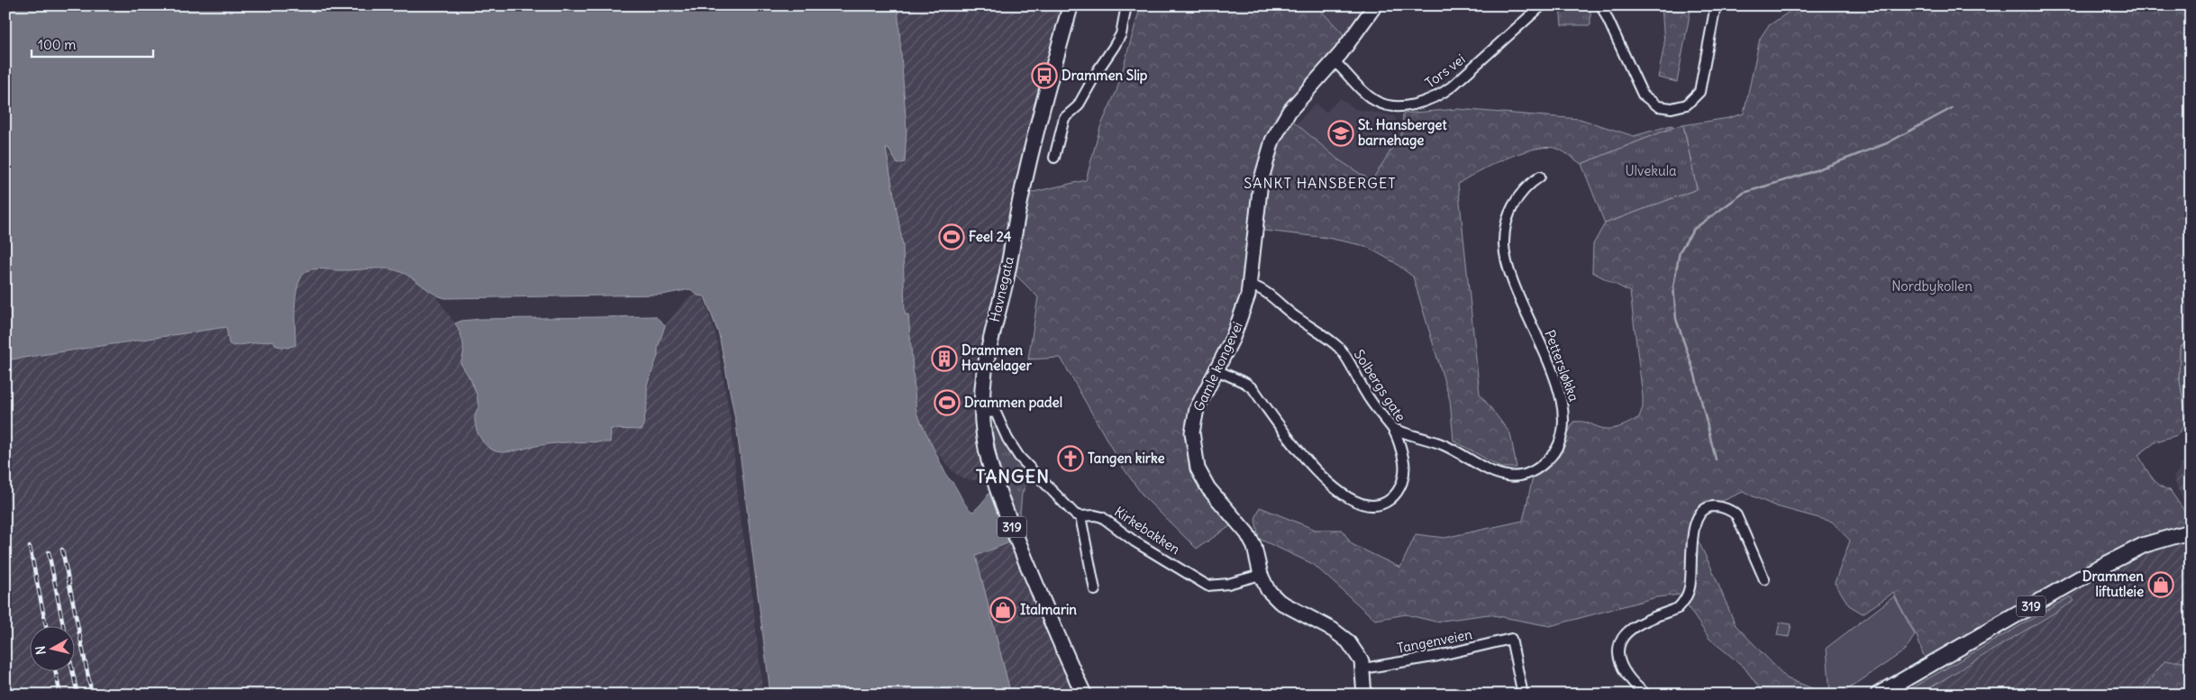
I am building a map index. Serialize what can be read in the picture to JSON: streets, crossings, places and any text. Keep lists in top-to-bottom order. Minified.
{"streets":{"main road":["Havnegata","Gamle kongevei","319"],"street":["Tors vei","Pettersløkka","Solbergs gate","Kirkebakken","Tangenveien"]},"crossings":[["Tors vei","Gamle kongevei"],["Pettersløkka","Solbergs gate"],["Gamle kongevei","Solbergs gate"],["Gamle kongevei","Kirkebakken"],["Gamle kongevei","Tangenveien"]],"districts":["SANKT HANSBERGET","TANGEN"],"parks":["Ulvekula","Nordbykollen"],"places":{"bus stop":["Drammen Slip"],"school or university":["St. Hansberget barnehage"],"sports":["Feel 24","Drammen padel"],"building":["Drammen Havnelager"],"church":["Tangen kirke"],"shop":["Drammen liftutleie","Italmarin"]},"scale_bar":"100 m","north":"left"}
